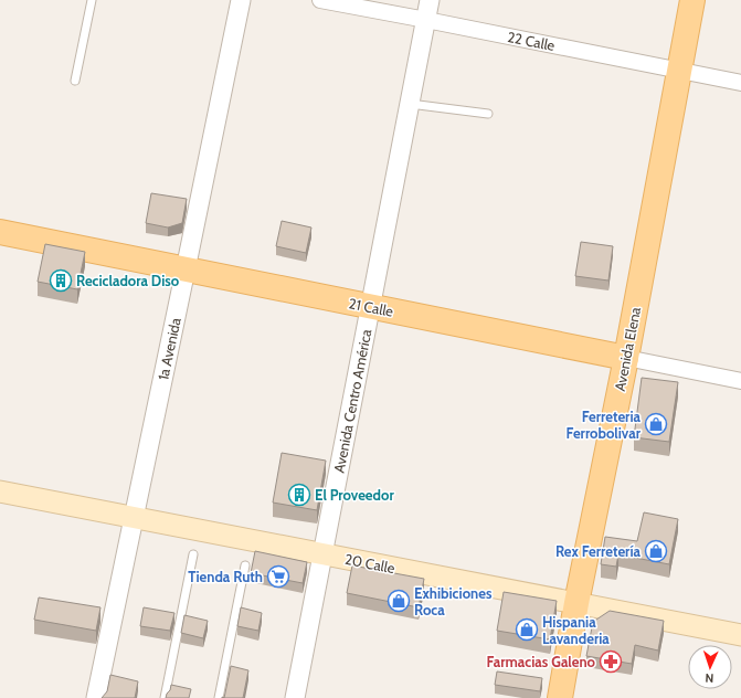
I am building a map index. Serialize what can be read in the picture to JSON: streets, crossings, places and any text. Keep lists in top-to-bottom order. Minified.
{"streets":{"main road":["21 Calle","Avenida Elena","20 Calle"],"street":["22 Calle","1a Avenida","Avenida Centro América"]},"crossings":[["22 Calle","Avenida Elena"],["22 Calle","Avenida Centro América"],["21 Calle","1a Avenida"],["21 Calle","Avenida Elena"],["21 Calle","Avenida Centro América"],["1a Avenida","20 Calle"],["Avenida Elena","20 Calle"],["Avenida Centro América","20 Calle"]],"places":{"building":["Recicladora Diso","El Proveedor"],"shop":["Ferreteria Ferrobolivar","Rex Ferretería","Exhibiciones Roca","Hispania Lavanderia"],"supermarket":["Tienda Ruth"],"pharmacy":["Farmacias Galeno"]},"north":"bottom"}
